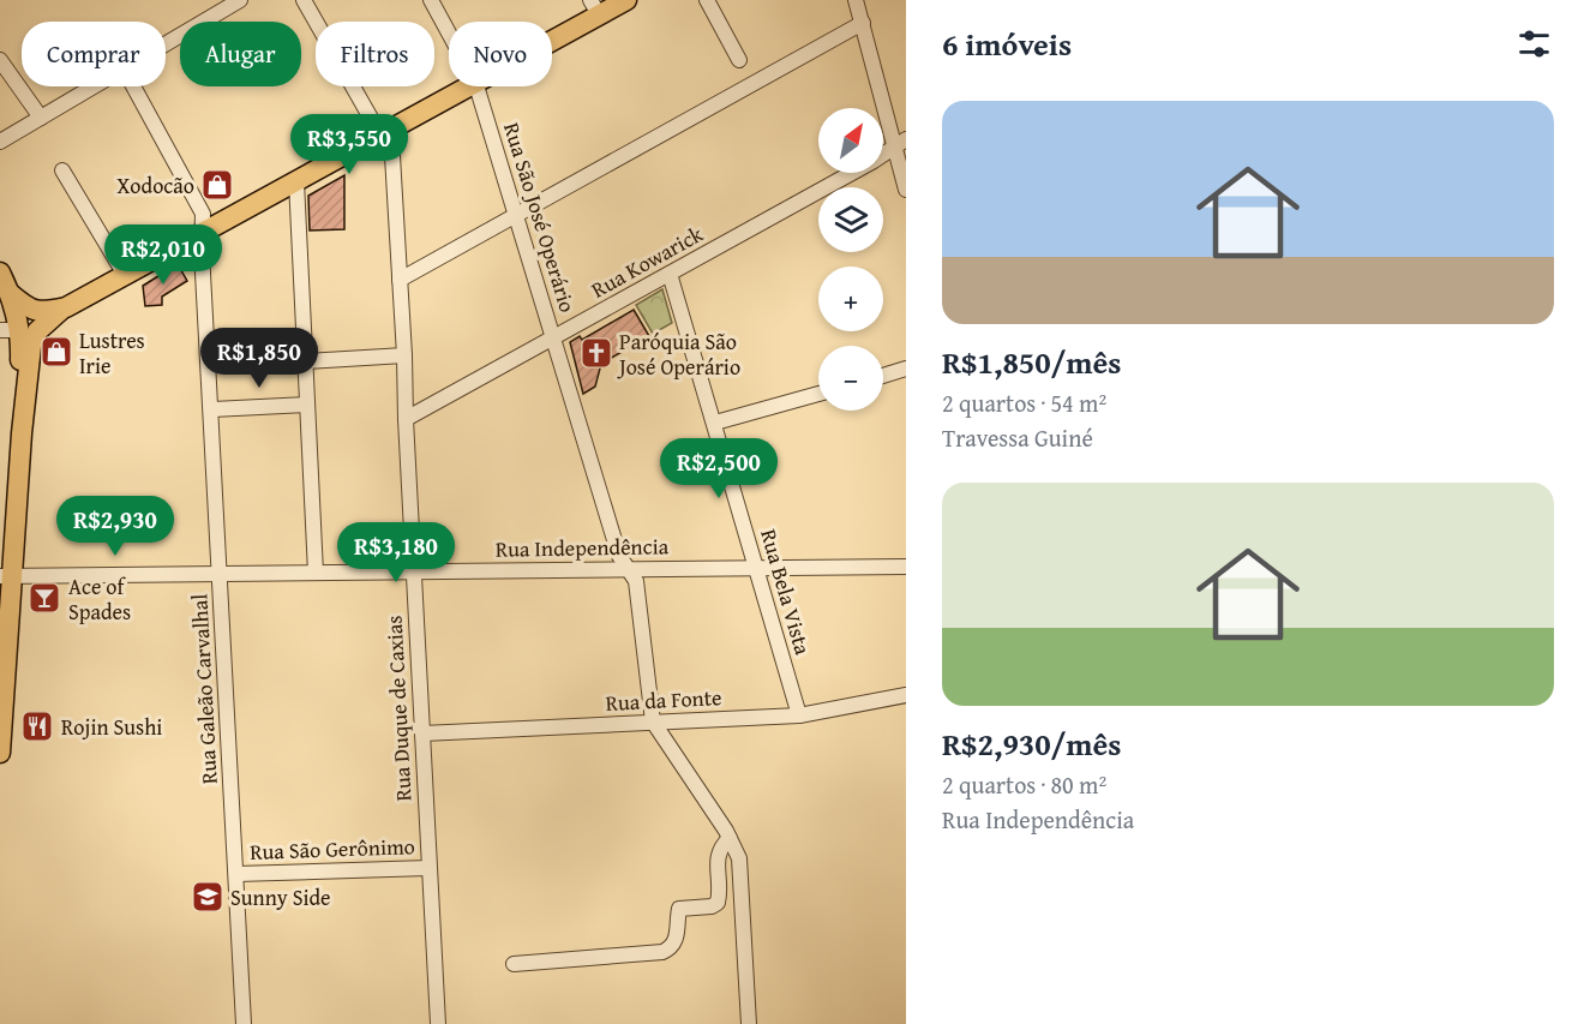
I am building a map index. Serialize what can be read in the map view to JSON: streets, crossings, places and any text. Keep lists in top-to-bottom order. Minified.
{"streets":{"street":["Rua São José Operário","Rua Kowarick","Rua Independência","Rua Bela Vista","Rua Galeão Carvalhal","Rua da Fonte","Rua Duque de Caxias","Rua São Gerônimo"]},"crossings":[["Rua São José Operário","Rua Kowarick"],["Rua São José Operário","Rua Independência"],["Rua São José Operário","Rua da Fonte"],["Rua Kowarick","Rua Bela Vista"],["Rua Kowarick","Rua Duque de Caxias"],["Rua Independência","Rua Bela Vista"],["Rua Independência","Rua Galeão Carvalhal"],["Rua Independência","Rua Duque de Caxias"],["Rua Bela Vista","Rua da Fonte"],["Rua Galeão Carvalhal","Rua São Gerônimo"],["Rua da Fonte","Rua Duque de Caxias"],["Rua Duque de Caxias","Rua São Gerônimo"]],"places":{"shop":["Xodocão","Lustres Irie"],"church":["Paróquia São José Operário"],"bar":["Ace of Spades"],"restaurant":["Rojin Sushi"],"school or university":["Sunny Side"]},"north":"top right","page":{"heading":"6 imóveis","chip":["Comprar","Alugar","Filtros","Novo"],"list":[{"name":"R$1,850/mês","note":"2 quartos · 54 m² · Travessa Guiné"},{"name":"R$2,930/mês","note":"2 quartos · 80 m² · Rua Independência"}],"map_buttons":["+","−"],"price":["R$3,550","R$2,010","R$1,850","R$2,500","R$2,930","R$3,180"]}}
